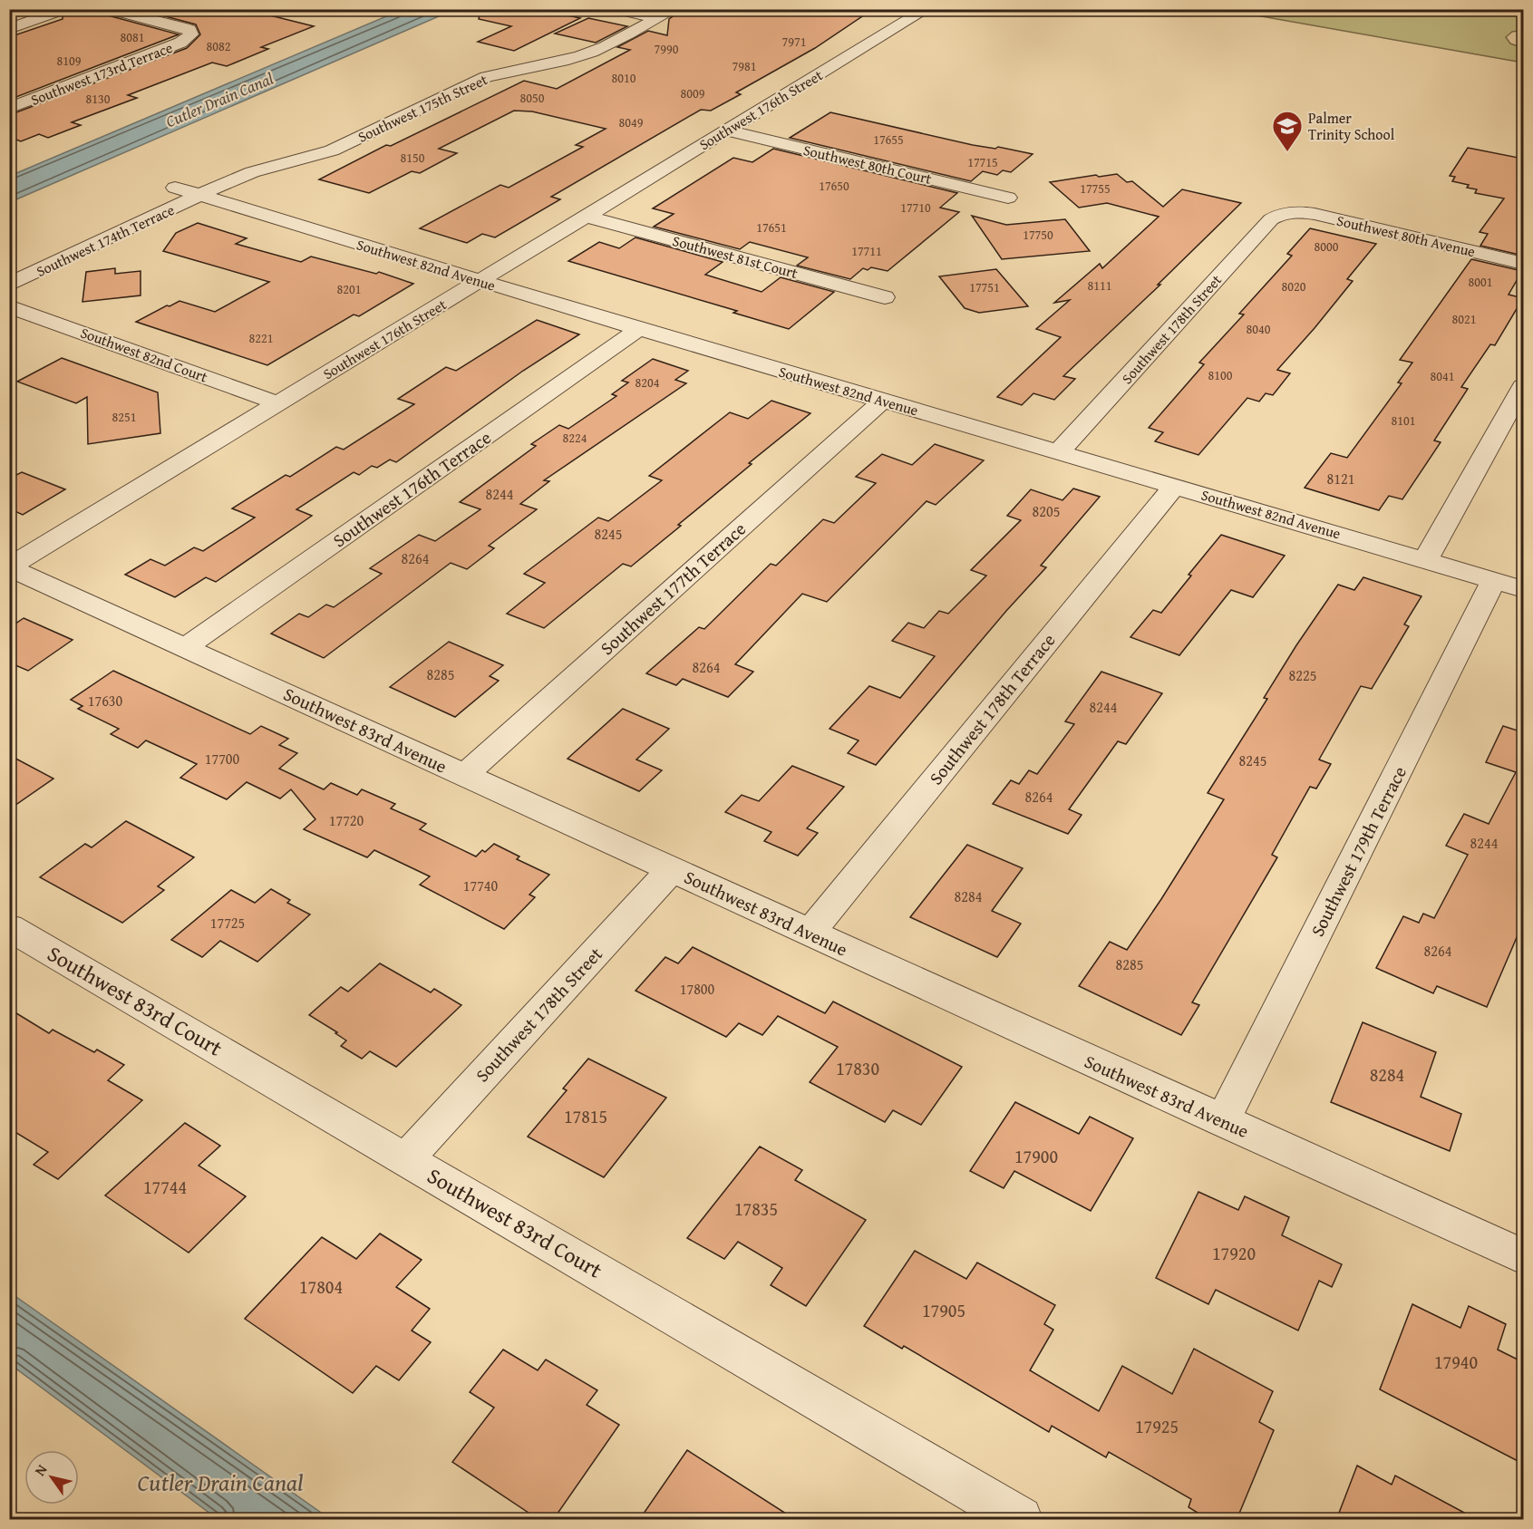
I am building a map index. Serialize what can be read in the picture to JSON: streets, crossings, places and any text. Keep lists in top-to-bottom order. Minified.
{"streets":{"street":["Southwest 173rd Terrace","Southwest 175th Street","Southwest 176th Street","Southwest 80th Court","Southwest 80th Avenue","Southwest 174th Terrace","Southwest 81st Court","Southwest 82nd Avenue","Southwest 178th Street","Southwest 82nd Court","Southwest 176th Terrace","Southwest 177th Terrace","Southwest 178th Terrace","Southwest 83rd Avenue","Southwest 179th Terrace","Southwest 83rd Court"]},"crossings":[["Southwest 175th Street","Southwest 174th Terrace"],["Southwest 175th Street","Southwest 82nd Avenue"],["Southwest 176th Street","Southwest 80th Court"],["Southwest 176th Street","Southwest 81st Court"],["Southwest 176th Street","Southwest 82nd Avenue"],["Southwest 176th Street","Southwest 82nd Court"],["Southwest 176th Street","Southwest 83rd Avenue"],["Southwest 80th Avenue","Southwest 178th Street"],["Southwest 174th Terrace","Southwest 82nd Avenue"],["Southwest 82nd Avenue","Southwest 178th Street"],["Southwest 82nd Avenue","Southwest 176th Terrace"],["Southwest 82nd Avenue","Southwest 177th Terrace"],["Southwest 82nd Avenue","Southwest 178th Terrace"],["Southwest 82nd Avenue","Southwest 179th Terrace"],["Southwest 178th Street","Southwest 83rd Avenue"],["Southwest 178th Street","Southwest 83rd Court"],["Southwest 176th Terrace","Southwest 83rd Avenue"],["Southwest 177th Terrace","Southwest 83rd Avenue"],["Southwest 178th Terrace","Southwest 83rd Avenue"],["Southwest 83rd Avenue","Southwest 179th Terrace"]],"water":["Cutler Drain Canal"],"places":{"school or university":["Palmer Trinity School"]},"house_numbers":["8081","7971","8082","7990","8109","7981","8010","8009","8050","8130","8049","17655","8150","17715","17650","17755","17710","17651","17750","8000","17711","8001","8111","8020","17751","8201","8021","8040","8221","8100","8041","8204","8251","8101","8224","8121","8244","8205","8245","8264","8264","8285","8225","17630","8244","17700","8245","8264","17720","8244","17740","8284","17725","8264","8285","17800","17830","8284","17815","17900","17744","17835","17920","17804","17905","17940","17925"],"north":"top left"}
